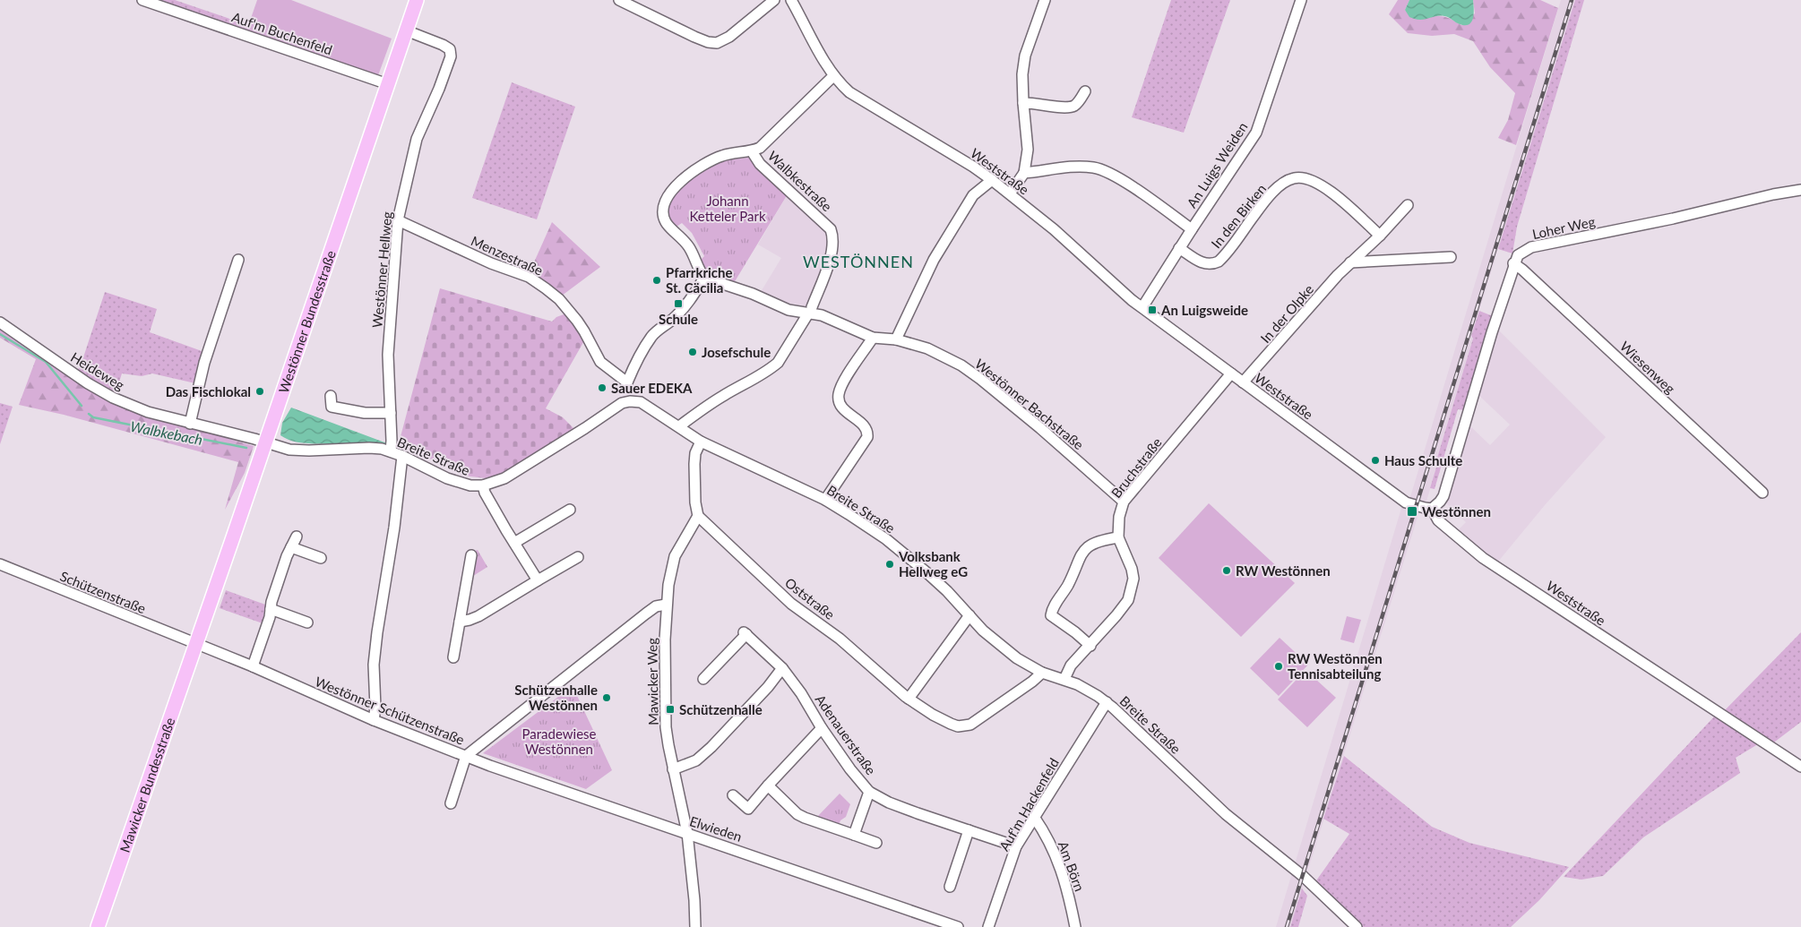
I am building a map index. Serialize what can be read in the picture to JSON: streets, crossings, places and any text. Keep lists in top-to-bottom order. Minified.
{"streets":{"main road":["Westönner Bundesstraße","Mawicker Bundesstraße"],"street":["Auf'm Buchenfeld","An Luigs Weiden","Weststraße","Walbkestraße","In den Birken","Loher Weg","Menzestraße","Westönner Hellweg","In der Olpke","Wiesenweg","Heideweg","Westönner Bachstraße","Breite Straße","Bruchstraße","Schützenstraße","Oststraße","Mawicker Weg","Westönner Schützenstraße","Adenauerstraße","Auf'm Hackenfeld","Elwieden","Am Börn"]},"crossings":[["Auf'm Buchenfeld","Westönner Bundesstraße"],["An Luigs Weiden","Weststraße"],["An Luigs Weiden","In den Birken"],["Weststraße","In der Olpke"],["Weststraße","Bruchstraße"],["Walbkestraße","Westönner Bachstraße"],["Walbkestraße","Breite Straße"],["In den Birken","In der Olpke"],["Loher Weg","Wiesenweg"],["Menzestraße","Westönner Hellweg"],["Westönner Hellweg","Westönner Bundesstraße"],["Westönner Hellweg","Breite Straße"],["Westönner Bundesstraße","Heideweg"],["Westönner Bundesstraße","Breite Straße"],["Westönner Bundesstraße","Schützenstraße"],["Westönner Bundesstraße","Westönner Schützenstraße"],["Westönner Bundesstraße","Mawicker Bundesstraße"],["Heideweg","Breite Straße"],["Westönner Bachstraße","Bruchstraße"],["Breite Straße","Bruchstraße"],["Breite Straße","Oststraße"],["Breite Straße","Auf'm Hackenfeld"],["Schützenstraße","Westönner Schützenstraße"],["Schützenstraße","Mawicker Bundesstraße"],["Oststraße","Mawicker Weg"],["Mawicker Weg","Westönner Schützenstraße"],["Mawicker Weg","Elwieden"],["Westönner Schützenstraße","Mawicker Bundesstraße"],["Westönner Schützenstraße","Elwieden"],["Adenauerstraße","Auf'm Hackenfeld"],["Auf'm Hackenfeld","Am Börn"]],"districts":["WESTÖNNEN"],"water":["Walbkebach"],"parks":["Johann Ketteler Park","Paradewiese Westönnen"],"places":{"other":["Pfarrkriche St. Cäcilia","Josefschule","Sauer EDEKA","Das Fischlokal","Haus Schulte","Volksbank Hellweg eG","RW Westönnen","RW Westönnen Tennisabteilung","Schützenhalle Westönnen"],"transit":["Schule","An Luigsweide","Westönnen","Schützenhalle"]}}
